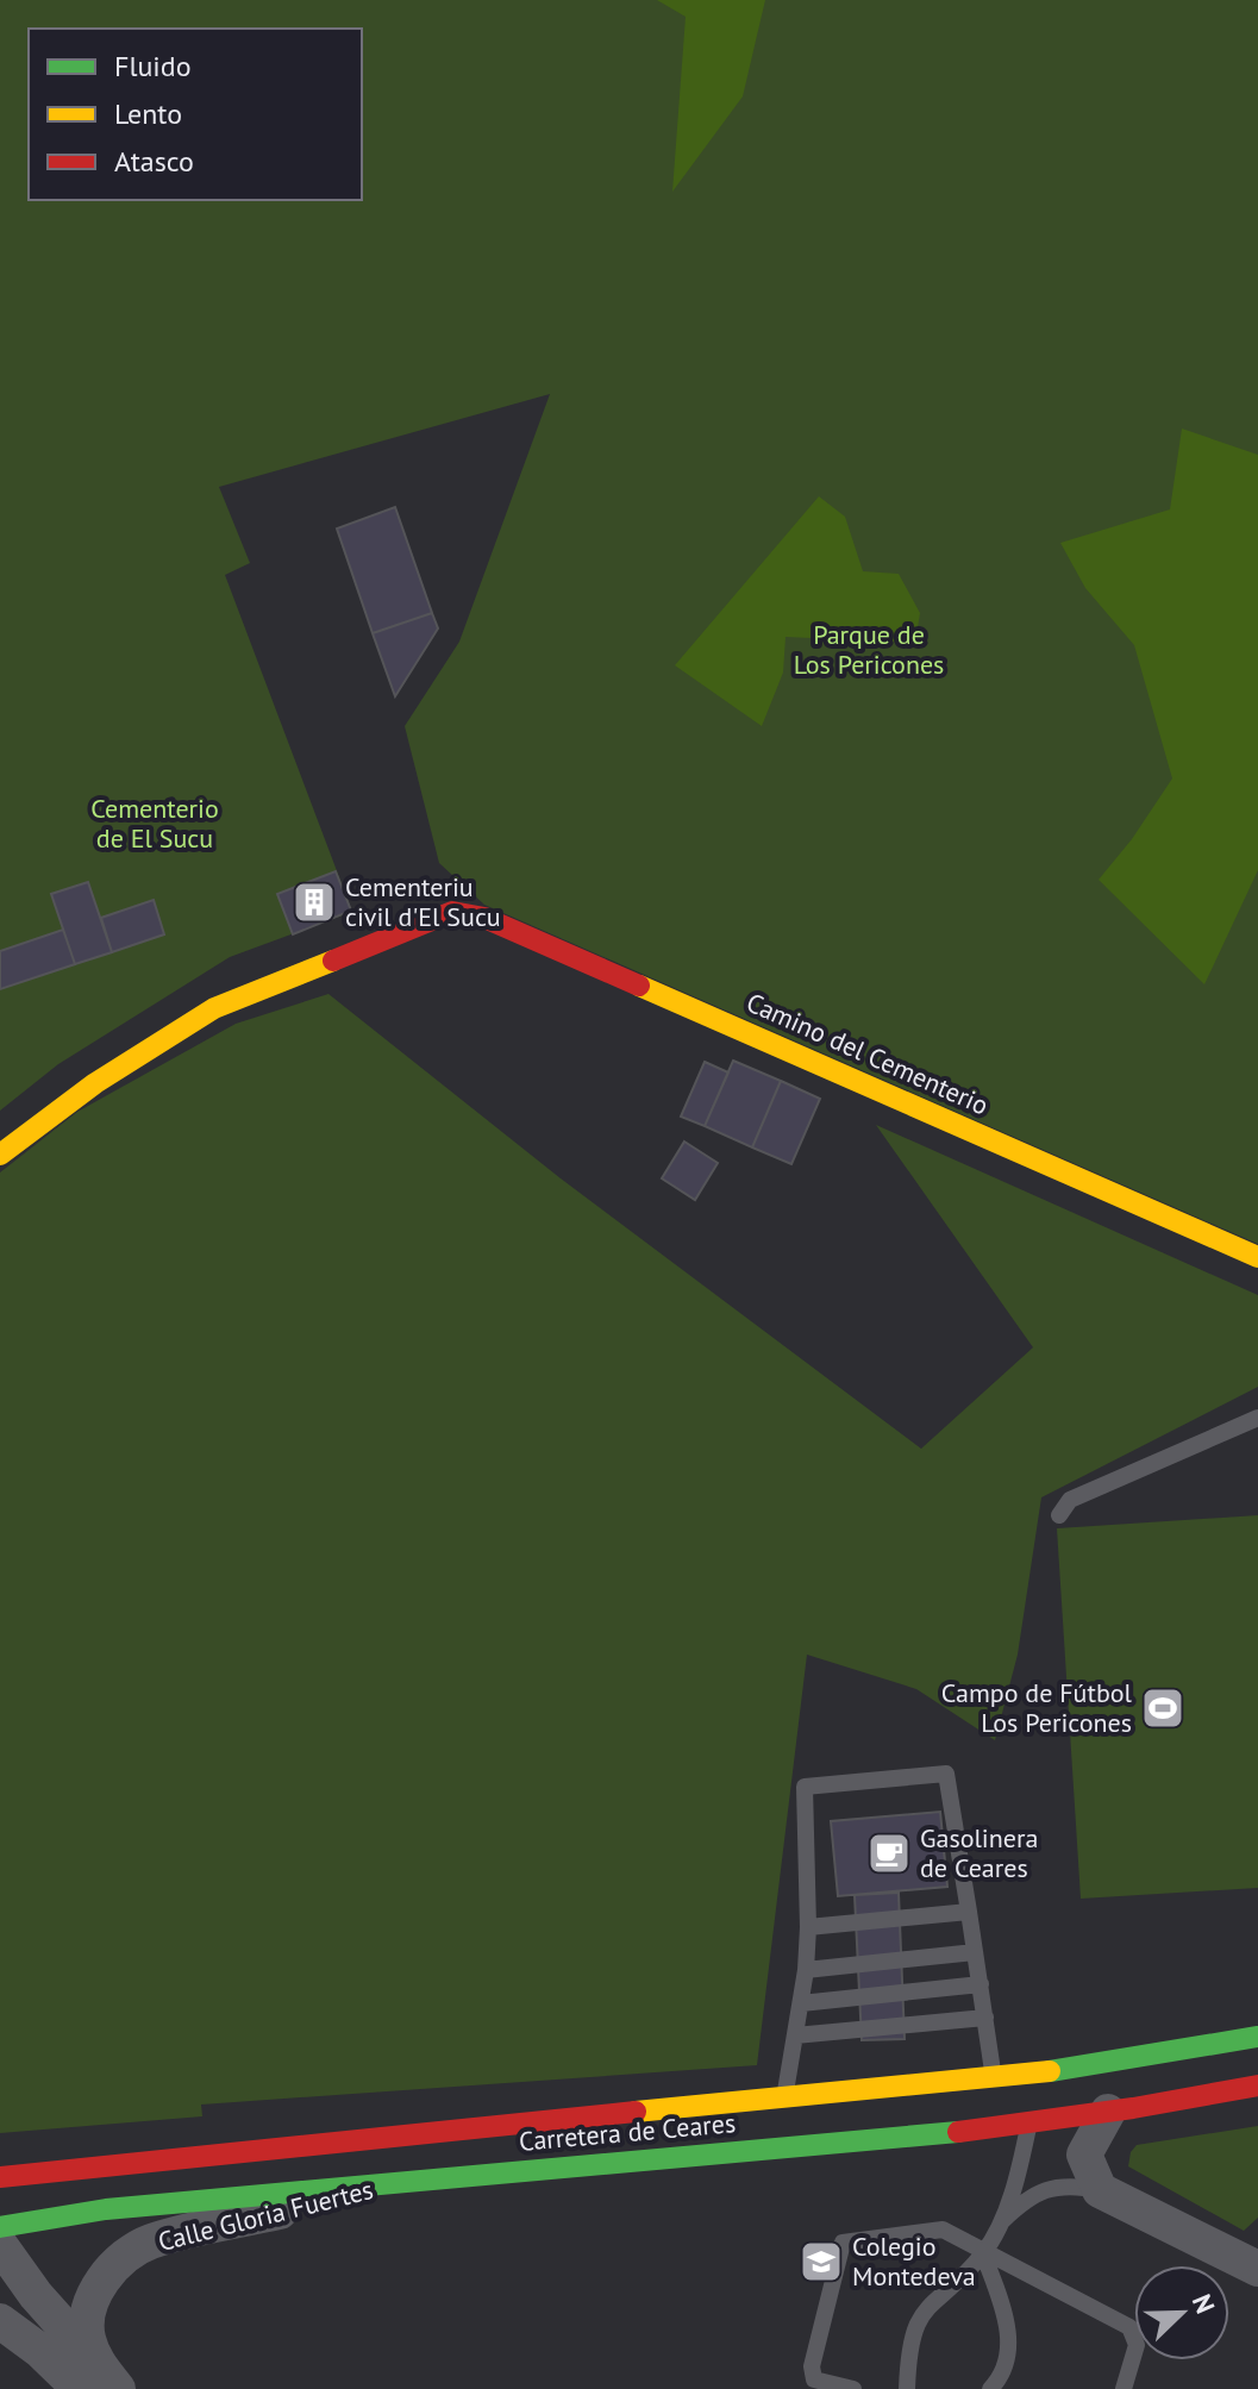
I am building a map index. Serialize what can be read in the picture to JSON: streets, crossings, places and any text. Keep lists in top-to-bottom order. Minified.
{"streets":{"main road":["Camino del Cementerio","Carretera de Ceares"],"street":["Calle Gloria Fuertes"]},"crossings":[["Carretera de Ceares","Calle Gloria Fuertes"]],"parks":["Parque de Los Pericones","Cementerio de El Sucu"],"places":{"building":["Cementeriu civil d'El Sucu"],"sports":["Campo de Fútbol Los Pericones"],"cafe":["Gasolinera de Ceares"],"school or university":["Colegio Montedeva"]},"legend":["Fluido","Lento","Atasco"],"north":"top right"}
